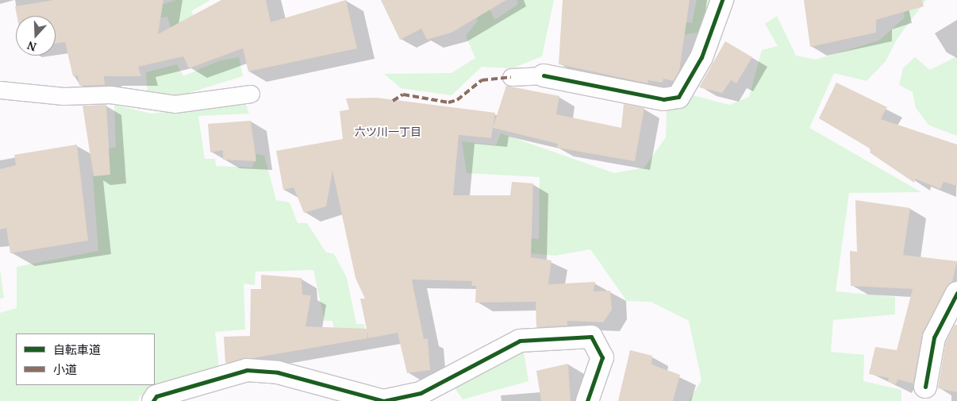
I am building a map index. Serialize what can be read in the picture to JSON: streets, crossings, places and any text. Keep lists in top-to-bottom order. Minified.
{"districts":["六ツ川一丁目"],"legend":["自転車道","小道"],"north":"bottom"}
